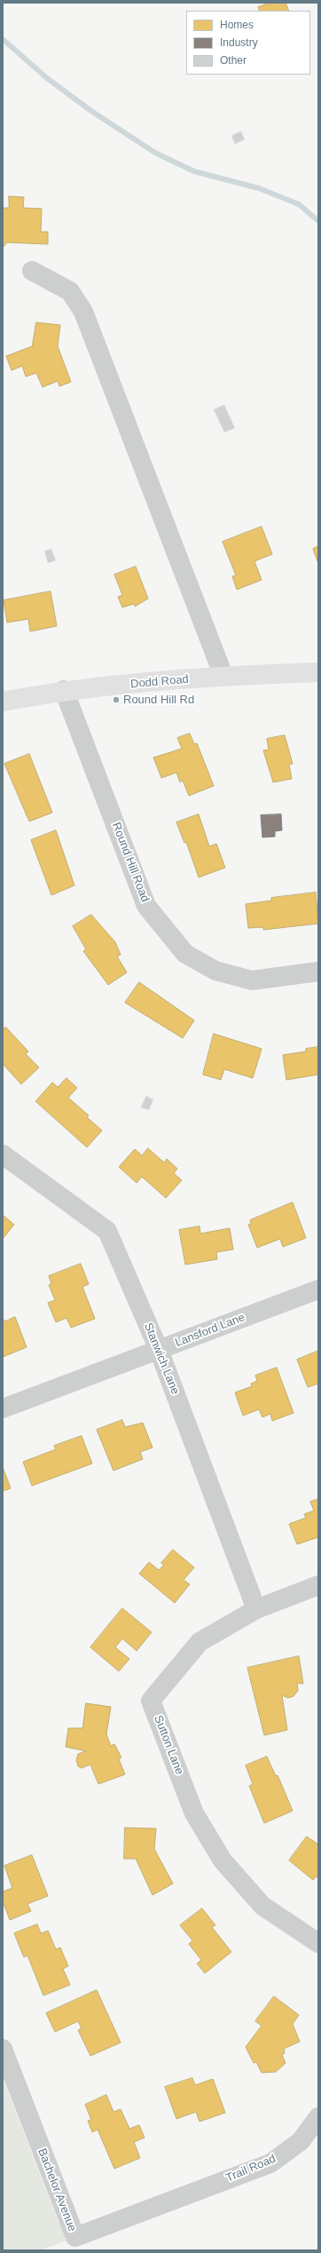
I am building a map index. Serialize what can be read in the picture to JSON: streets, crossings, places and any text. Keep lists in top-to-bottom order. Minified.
{"streets":{"main road":["Dodd Road"],"street":["Round Hill Road","Lansford Lane","Stanwich Lane","Sutton Lane","Trail Road","Bachelor Avenue"]},"crossings":[["Dodd Road","Round Hill Road"],["Lansford Lane","Stanwich Lane"],["Stanwich Lane","Sutton Lane"],["Trail Road","Bachelor Avenue"]],"places":["Round Hill Rd"],"legend":["Homes","Industry","Other"]}
